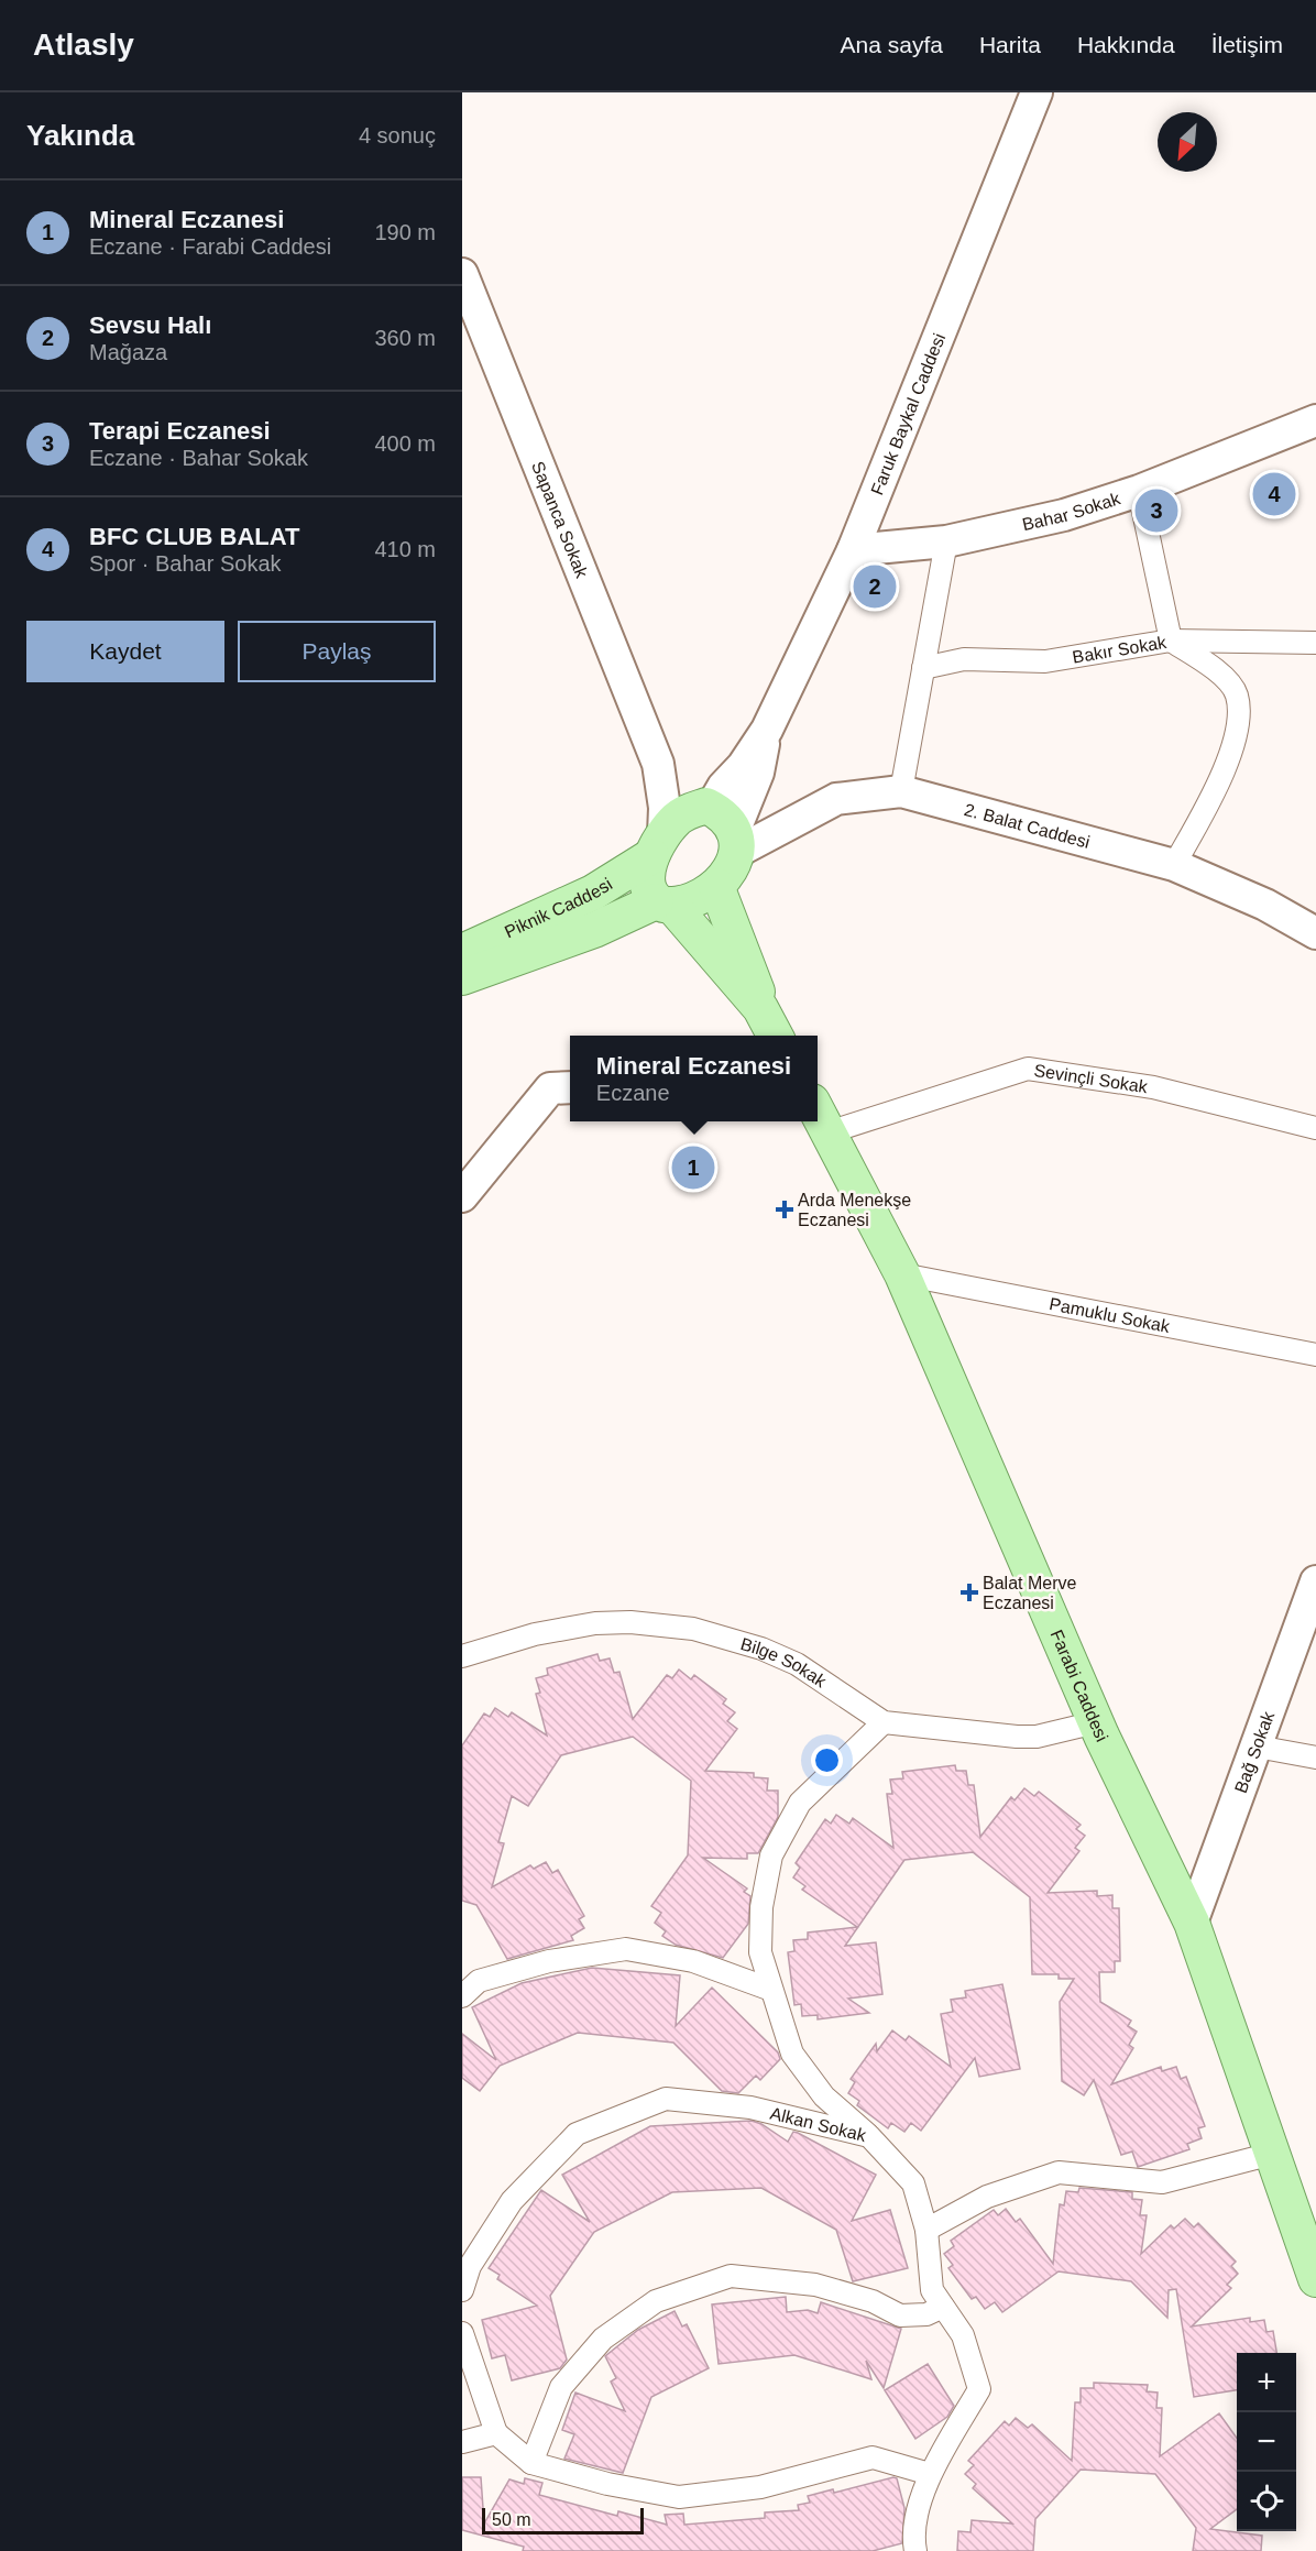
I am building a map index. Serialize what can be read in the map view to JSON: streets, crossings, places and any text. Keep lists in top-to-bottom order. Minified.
{"streets":{"main road":["Piknik Caddesi","Farabi Caddesi"],"street":["Faruk Baykal Caddesi","Bahar Sokak","Sapanca Sokak","Bakır Sokak","2. Balat Caddesi","Sevinçli Sokak","Pamuklu Sokak","Bilge Sokak","Bağ Sokak","Alkan Sokak"]},"crossings":[["Faruk Baykal Caddesi","Bahar Sokak"],["Faruk Baykal Caddesi","Sapanca Sokak"],["Faruk Baykal Caddesi","2. Balat Caddesi"],["Faruk Baykal Caddesi","Piknik Caddesi"],["Sapanca Sokak","2. Balat Caddesi"],["Sapanca Sokak","Piknik Caddesi"],["2. Balat Caddesi","Piknik Caddesi"],["Sevinçli Sokak","Farabi Caddesi"],["Pamuklu Sokak","Farabi Caddesi"],["Bilge Sokak","Farabi Caddesi"],["Farabi Caddesi","Bağ Sokak"]],"places":{"health":["Arda Menekşe Eczanesi","Balat Merve Eczanesi"]},"scale_bar":"50 m","north":"bottom left","page":{"header":"Atlasly","nav":["Ana sayfa","Harita","Hakkında","İletişim"],"heading":["Yakında","4 sonuç"],"list":[{"mark":"1","name":"Mineral Eczanesi","note":"Eczane · Farabi Caddesi","value":"190 m"},{"mark":"2","name":"Sevsu Halı","note":"Mağaza","value":"360 m"},{"mark":"3","name":"Terapi Eczanesi","note":"Eczane · Bahar Sokak","value":"400 m"},{"mark":"4","name":"BFC CLUB BALAT","note":"Spor · Bahar Sokak","value":"410 m"}],"pins":["4","3","2","1"],"buttons":["Kaydet","Paylaş"],"popup":["Mineral Eczanesi","Eczane"],"map_buttons":["+","−"],"scale":"50 m"}}
